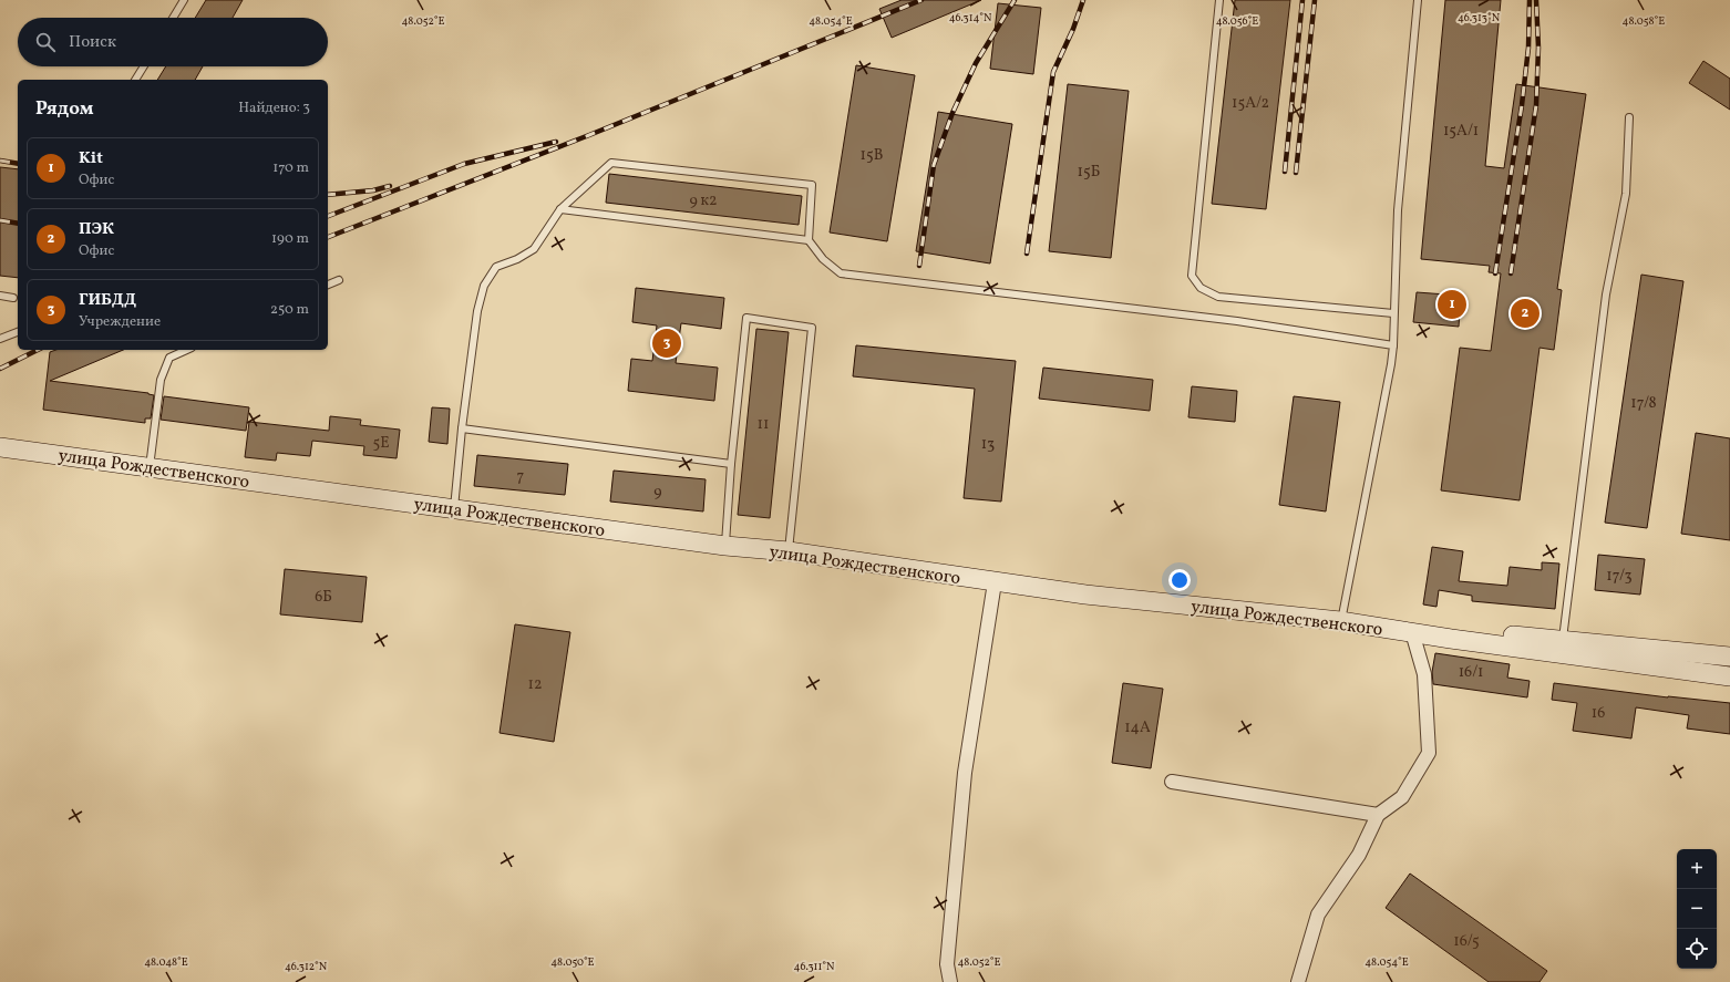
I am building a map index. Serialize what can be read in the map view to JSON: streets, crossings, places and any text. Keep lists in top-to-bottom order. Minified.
{"streets":{"main road":["улица Рождественского"]},"house_numbers":["15А/2","15А/1","15В","15Б","9 к2","17/8","11","5Е","13","7","9","17/3","6Б","16/1","12","16","14А","16/5"],"page":{"search":"Поиск","heading":["Рядом","Найдено: 3"],"list":[{"mark":"1","name":"Kit","note":"Офис","value":"170 m"},{"mark":"2","name":"ПЭК","note":"Офис","value":"190 m"},{"mark":"3","name":"ГИБДД","note":"Учреждение","value":"250 m"}],"pins":["1","2","3"],"map_buttons":["+","−"]},"coordinates":["46.314°N","46.313°N","48.052°E","48.054°E","48.056°E","48.058°E","48.048°E","48.050°E","46.312°N","46.311°N"]}
